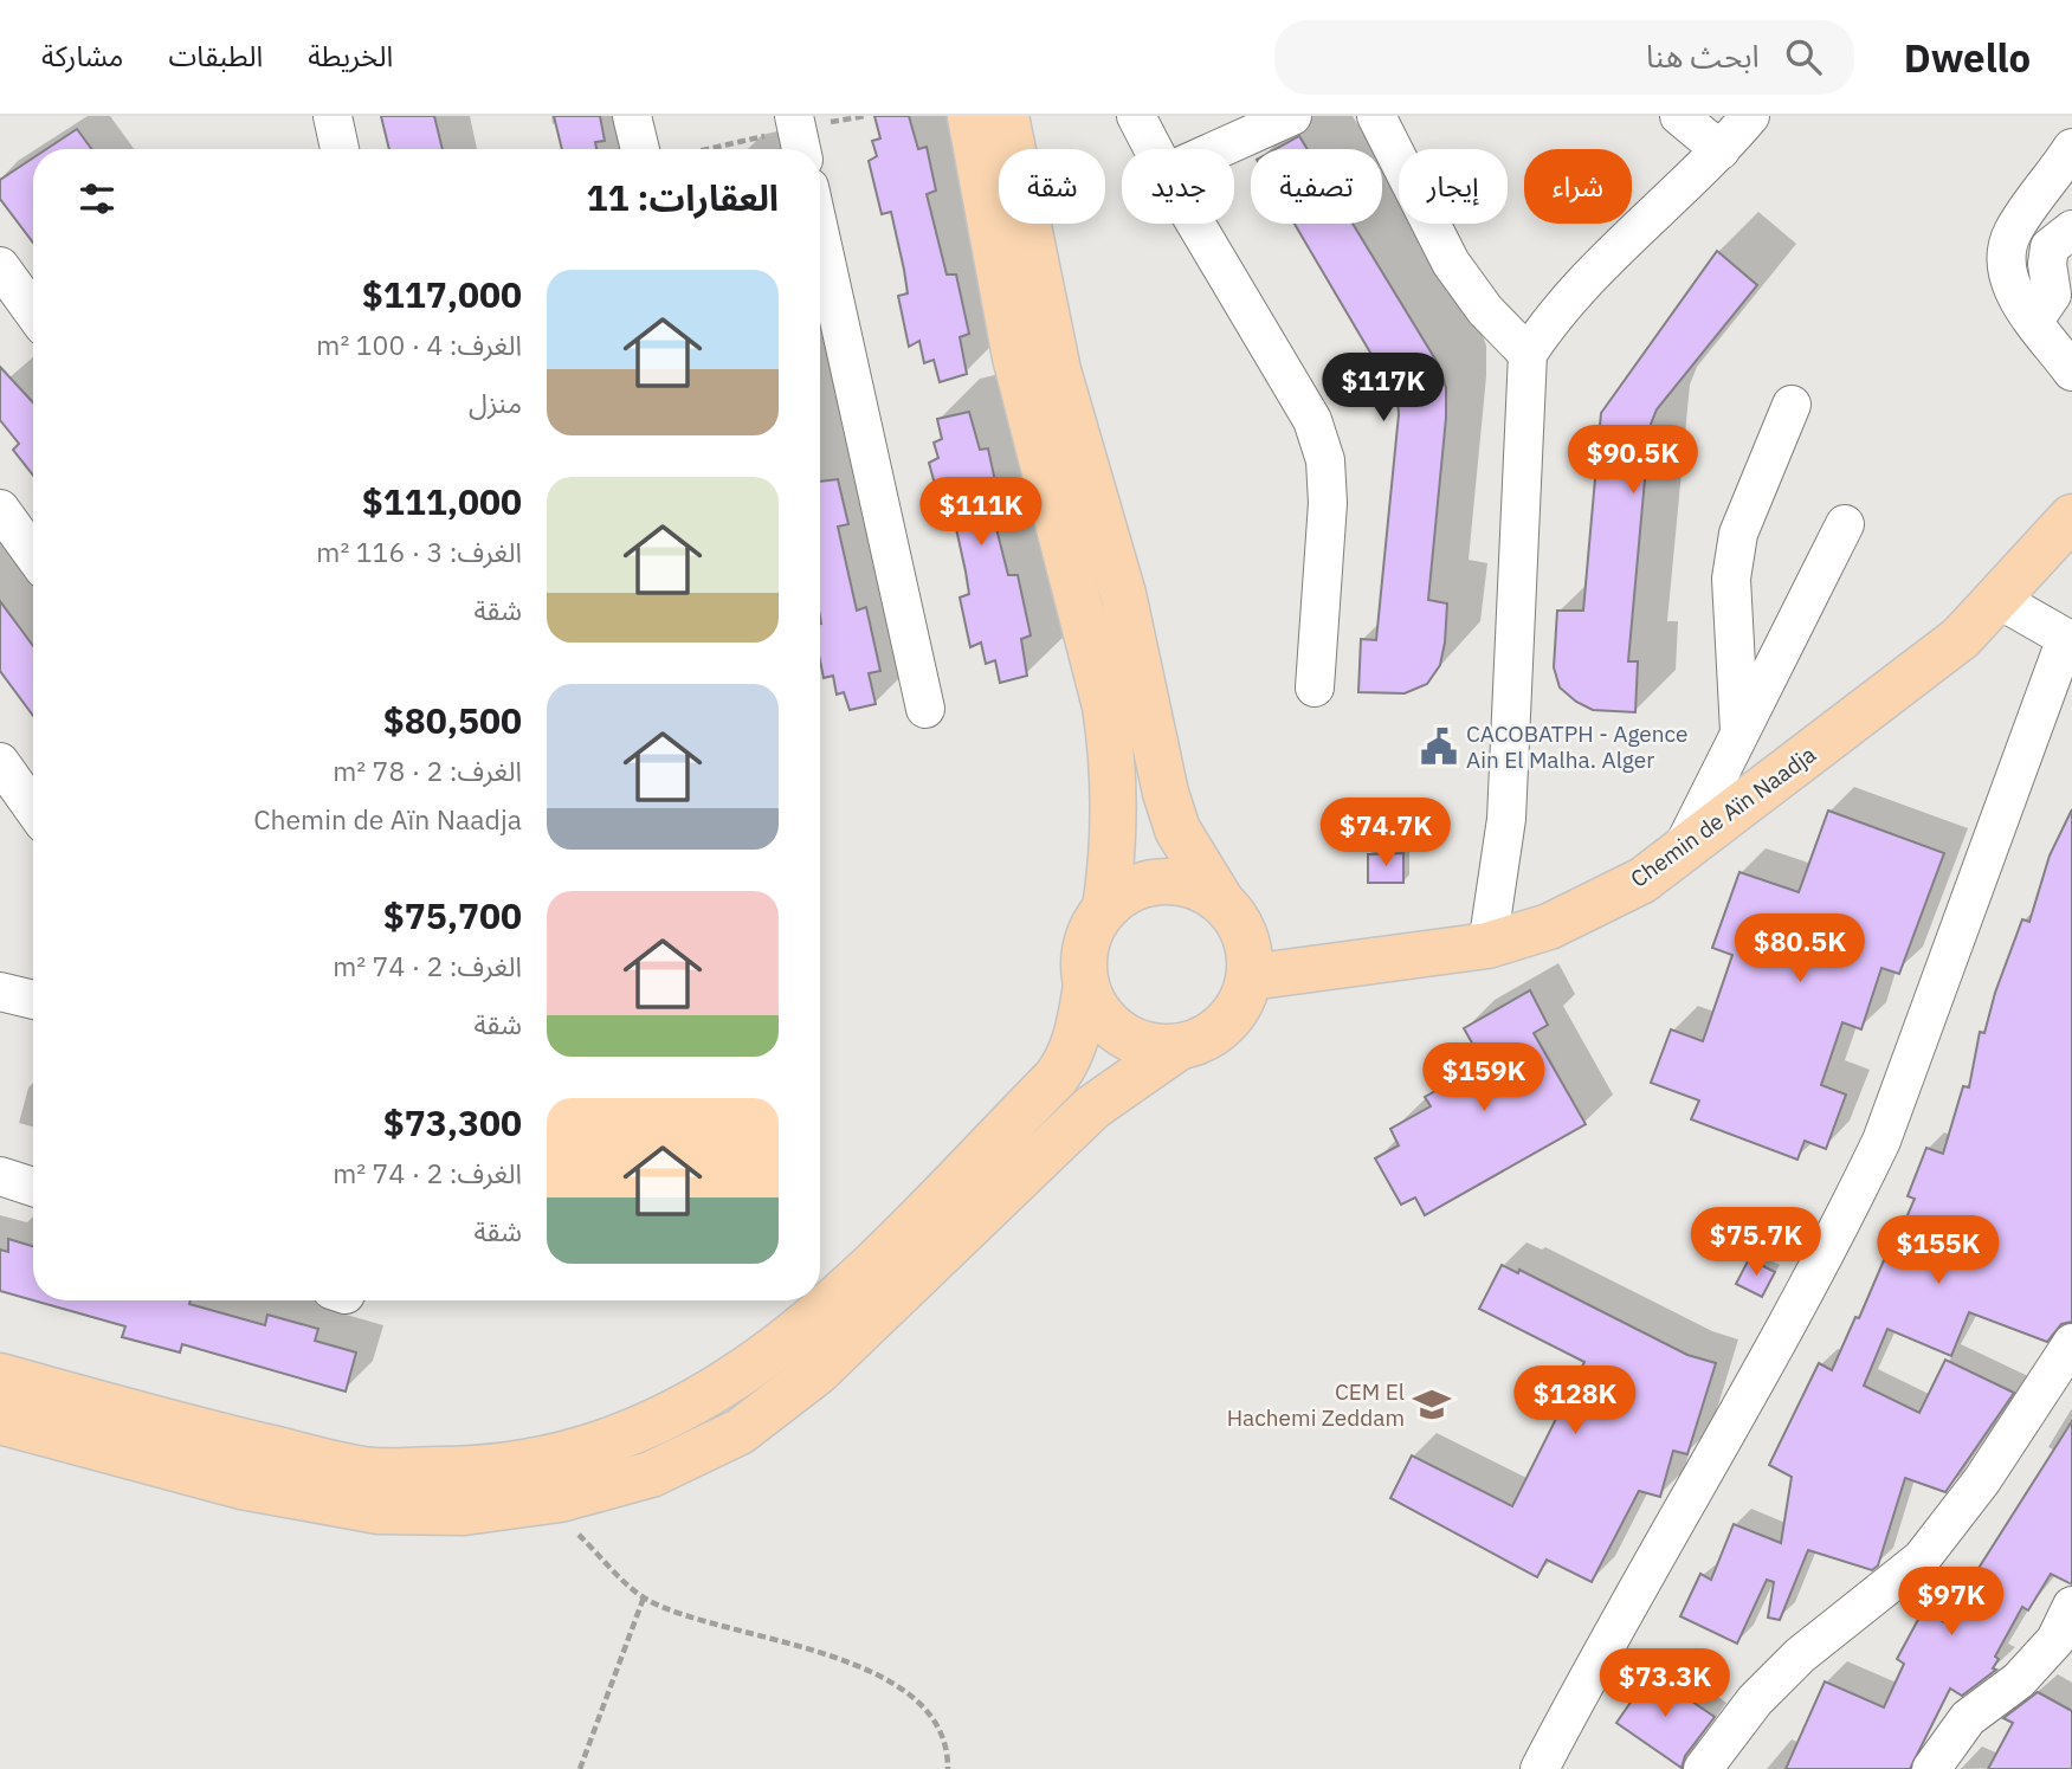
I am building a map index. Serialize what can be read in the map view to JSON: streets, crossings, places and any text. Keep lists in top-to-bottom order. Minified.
{"streets":{"main road":["Chemin de Aïn Naadja"]},"places":{"public building":["CACOBATPH - Agence Ain El Malha. Alger"],"school or university":["CEM El Hachemi Zeddam"]},"page":{"header":"Dwello","search":"ابحث هنا","nav":["الخريطة","الطبقات","مشاركة"],"chip":["شراء","إيجار","تصفية","جديد","شقة"],"heading":"العقارات: 11","list":[{"name":"$117,000","note":"الغرف: 4 · 100 m² · منزل"},{"name":"$111,000","note":"الغرف: 3 · 116 m² · شقة"},{"name":"$80,500","note":"الغرف: 2 · 78 m² · Chemin de Aïn Naadja"},{"name":"$75,700","note":"الغرف: 2 · 74 m² · شقة"},{"name":"$73,300","note":"الغرف: 2 · 74 m² · شقة"}],"price":["$117K","$90.5K","$111K","$74.7K","$80.5K","$159K","$75.7K","$155K","$128K","$97K","$73.3K"]}}
